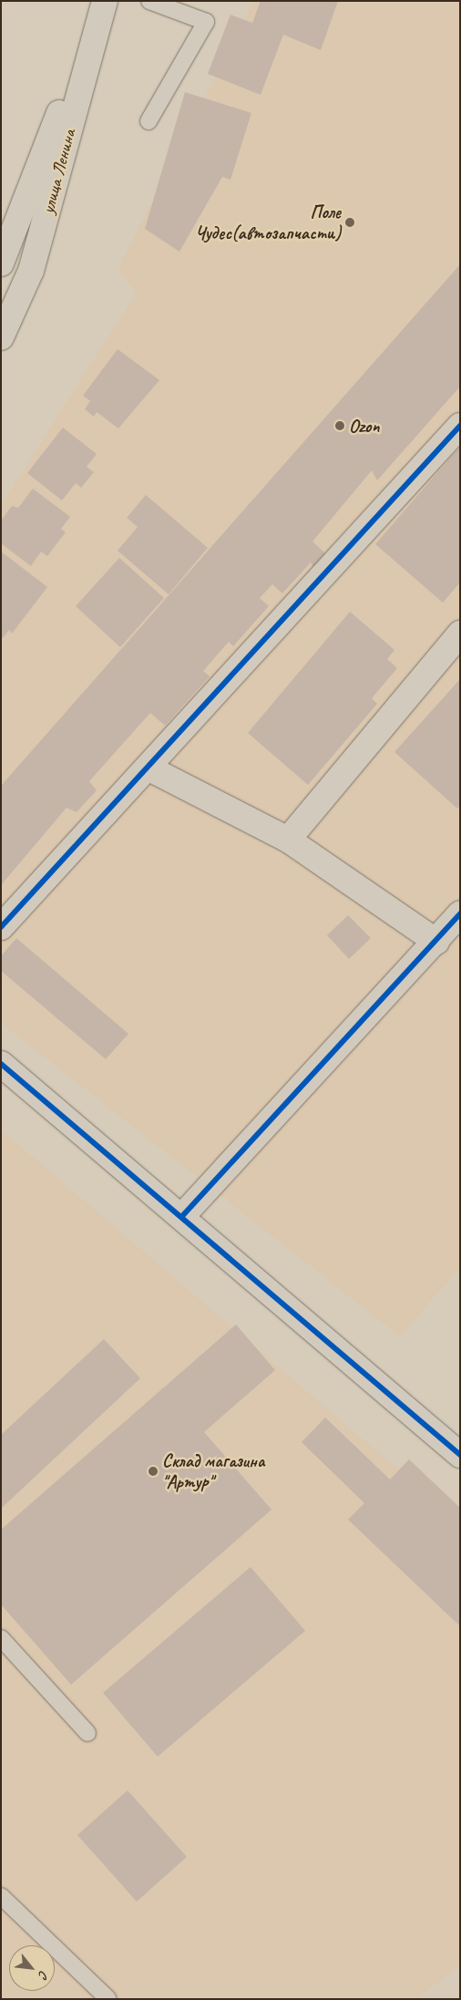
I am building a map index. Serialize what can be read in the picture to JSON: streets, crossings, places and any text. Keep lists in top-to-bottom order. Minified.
{"streets":{"street":["улица Ленина"]},"places":["Поле Чудес(автозапчасти)","Ozon","Склад магазина \"Артур\""],"north":"bottom right"}
